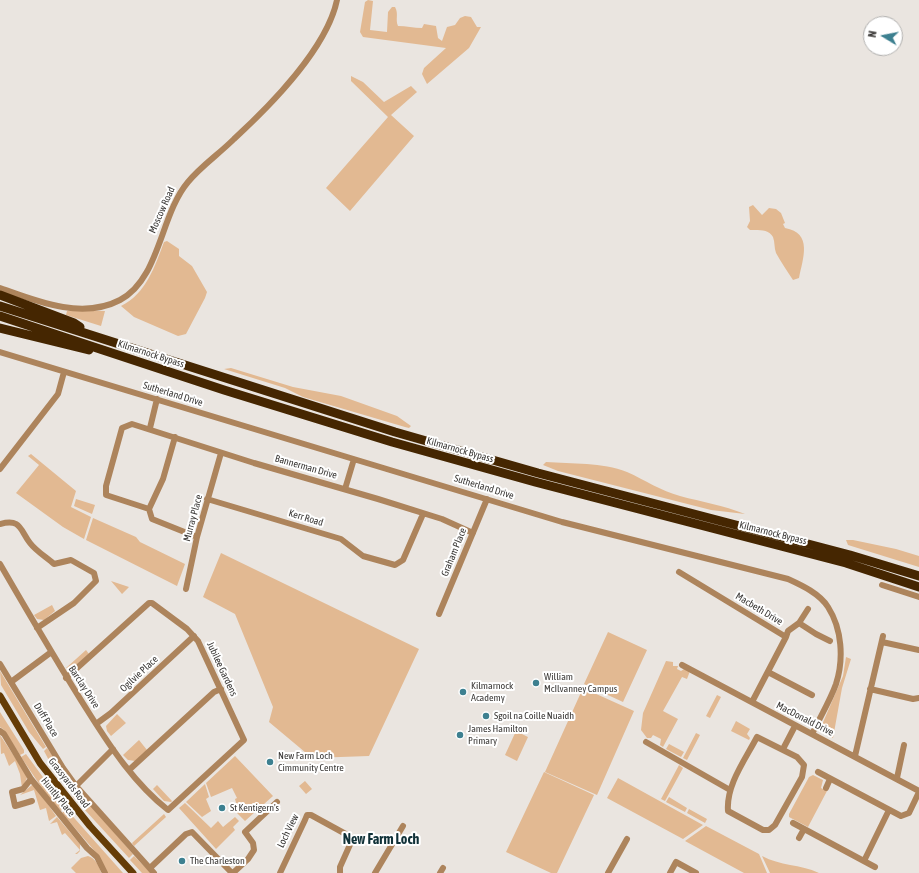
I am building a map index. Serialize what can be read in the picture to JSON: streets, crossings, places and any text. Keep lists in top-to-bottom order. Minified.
{"streets":{"highway":["Kilmarnock Bypass"],"main road":["Grassyards Road"],"street":["Moscow Road","Sutherland Drive","Bannerman Drive","Murray Place","Kerr Road","Graham Place","Macbeth Drive","Jubilee Gardens","Ogilvie Place","Barclay Drive","MacDonald Drive","Duff Place","Huntly Place","Loch View"]},"crossings":[["Sutherland Drive","Graham Place"],["Sutherland Drive","MacDonald Drive"],["Bannerman Drive","Murray Place"],["Bannerman Drive","Kerr Road"],["Bannerman Drive","Graham Place"],["Murray Place","Kerr Road"],["Macbeth Drive","MacDonald Drive"],["Jubilee Gardens","Ogilvie Place"],["Jubilee Gardens","Barclay Drive"],["Ogilvie Place","Barclay Drive"]],"districts":["New Farm Loch"],"places":["William McIlvanney Campus","Kilmarnock Academy","Sgoil na Coille Nuaidh","James Hamilton Primary","New Farm Loch Cimmunity Centre","St Kentigern's","The Charleston"],"north":"left"}
